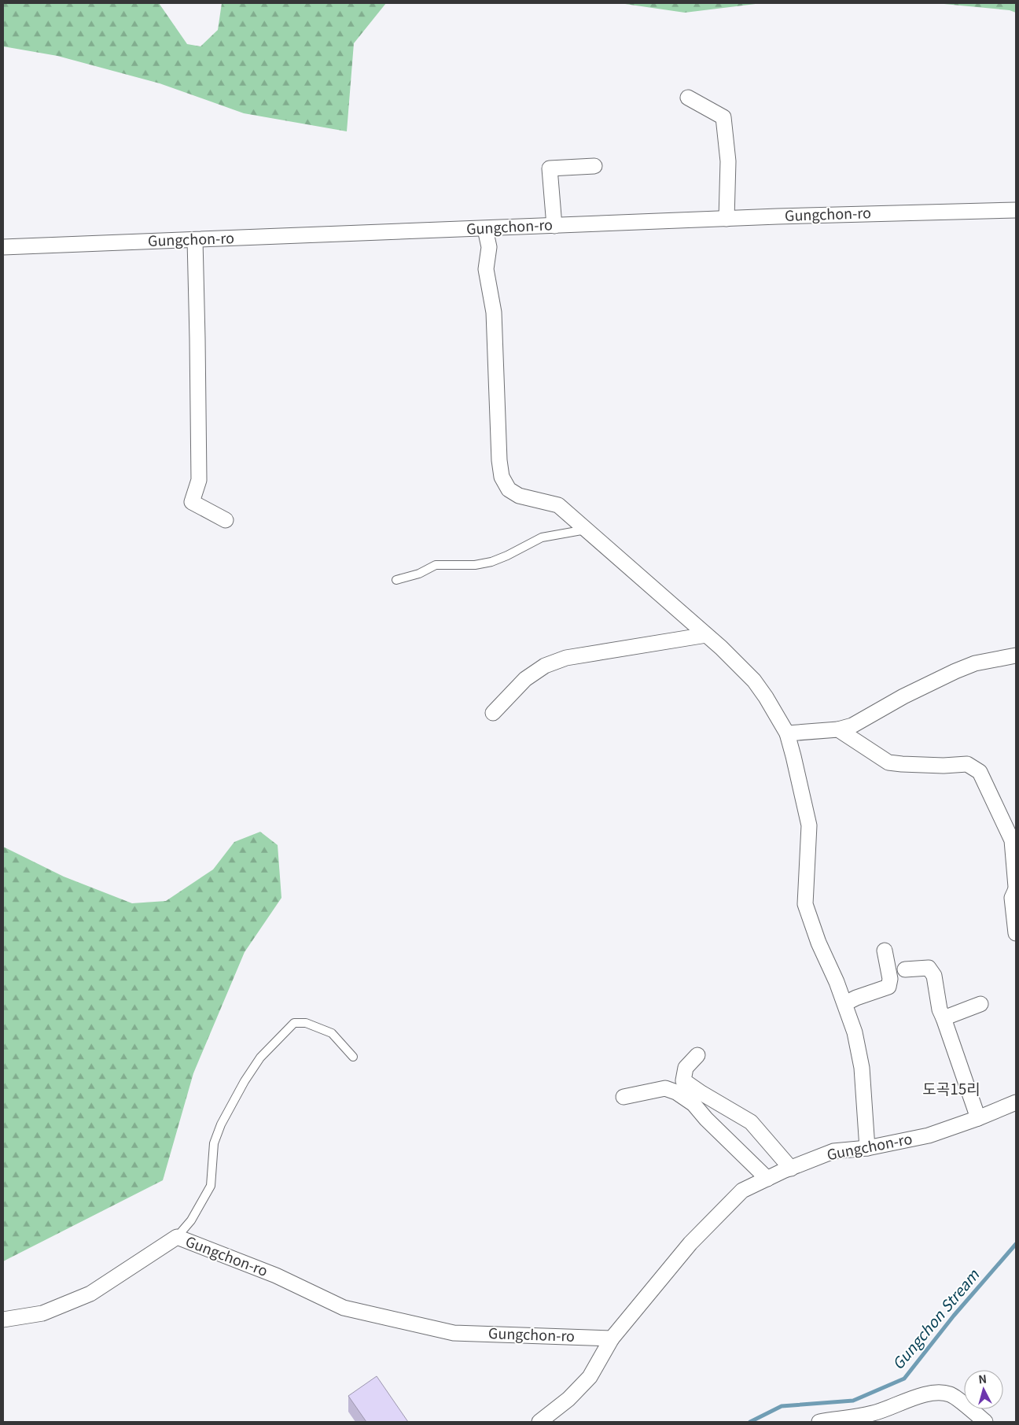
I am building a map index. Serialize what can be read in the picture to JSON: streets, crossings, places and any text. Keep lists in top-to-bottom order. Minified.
{"streets":{"street":["Gungchon-ro"]},"districts":["도곡15리"],"water":["Gungchon Stream"],"north":"top"}
